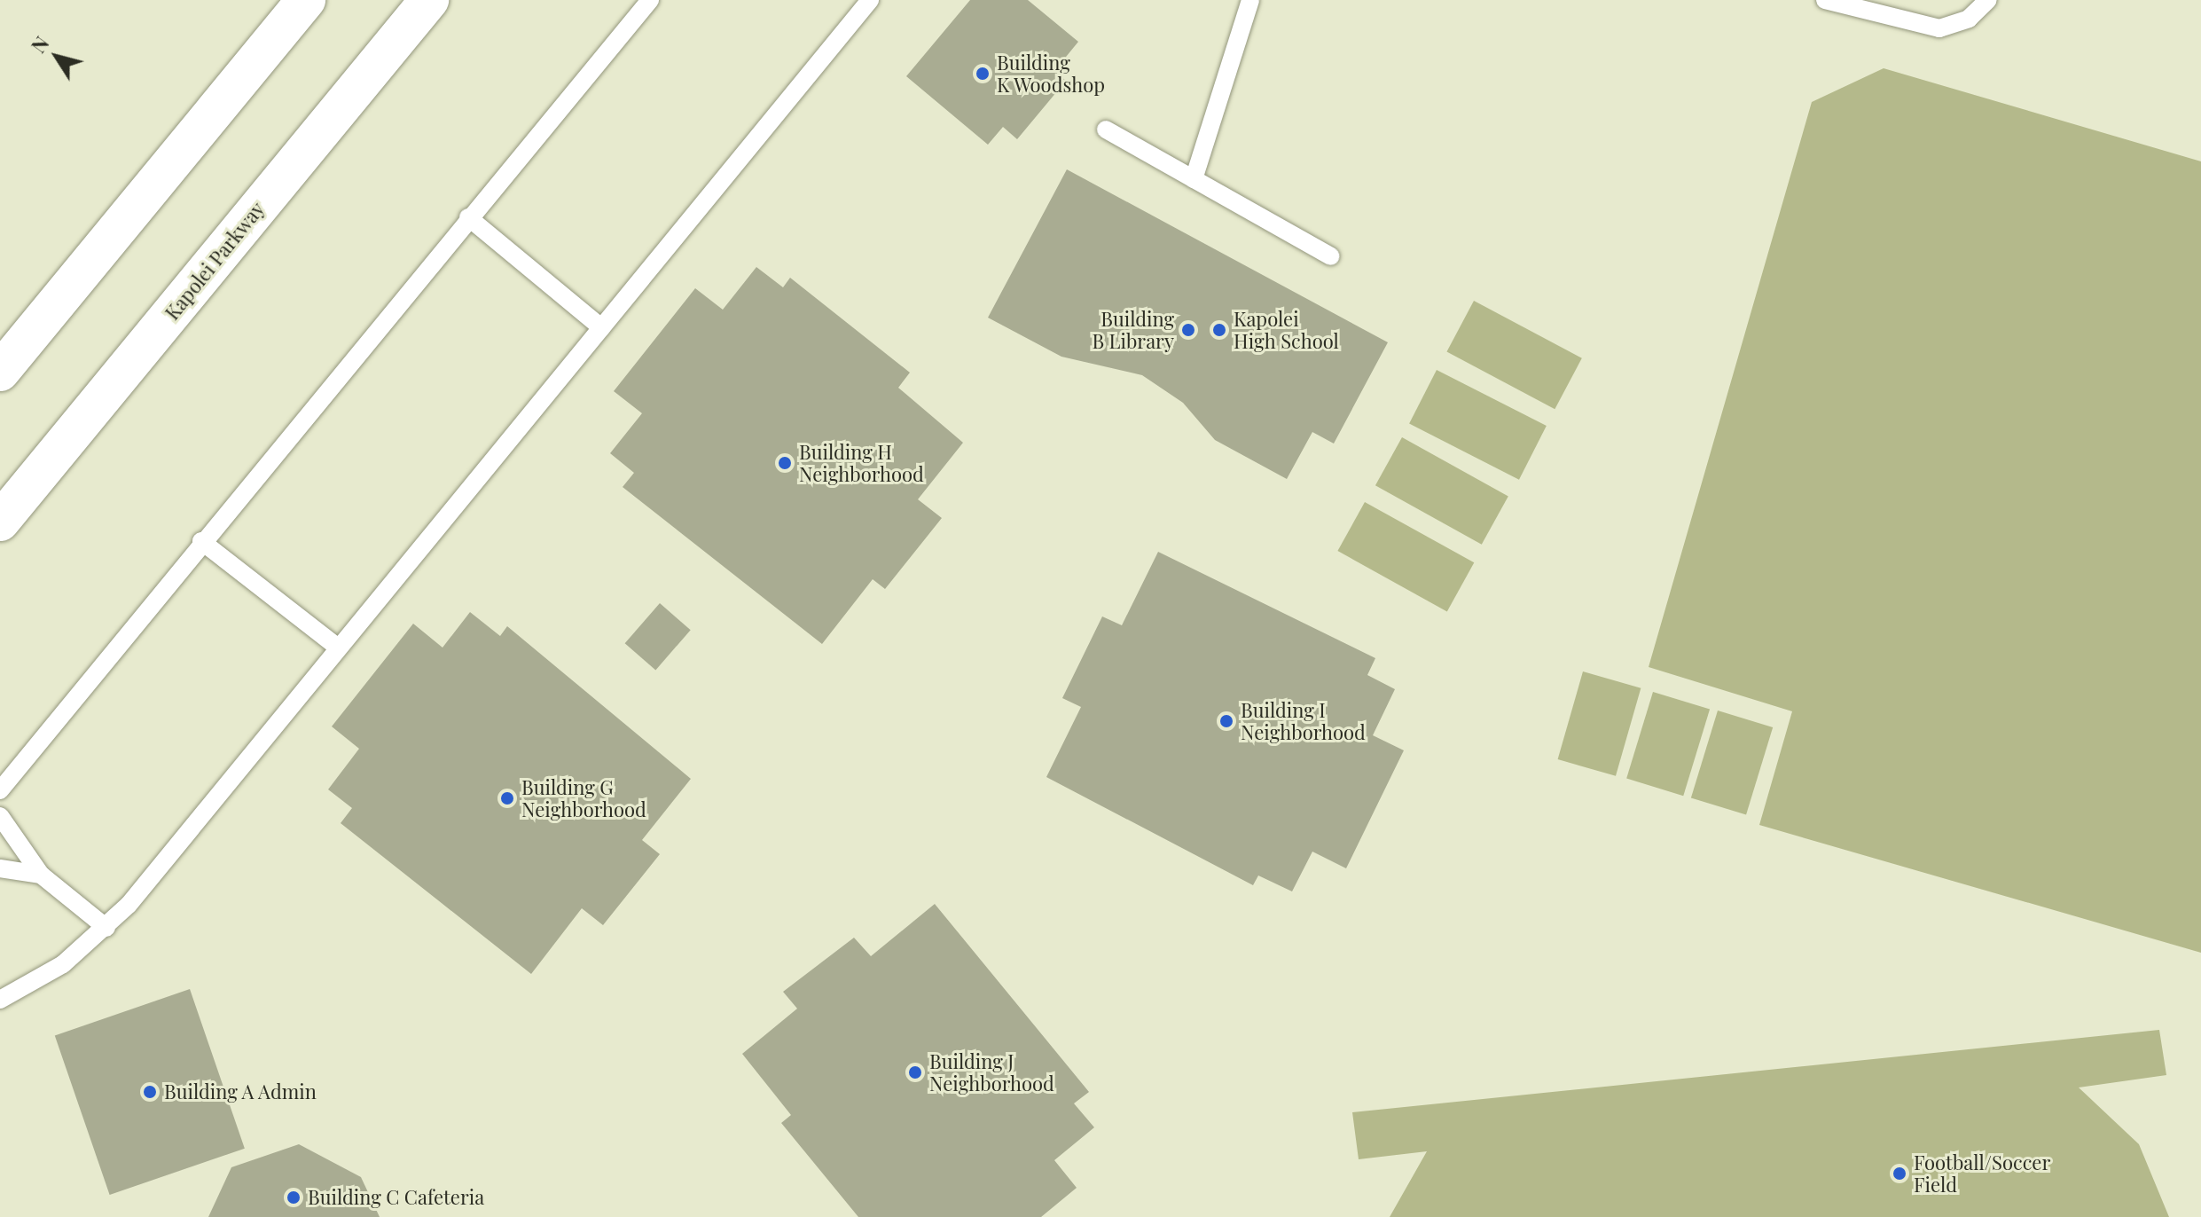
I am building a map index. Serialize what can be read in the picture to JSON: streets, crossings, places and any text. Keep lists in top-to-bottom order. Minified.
{"streets":{"main road":["Kapolei Parkway"]},"places":["Building K Woodshop","Building B Library","Kapolei High School","Building H Neighborhood","Building I Neighborhood","Building G Neighborhood","Building J Neighborhood","Building A Admin","Football/Soccer Field","Building C Cafeteria"],"north":"top left"}
